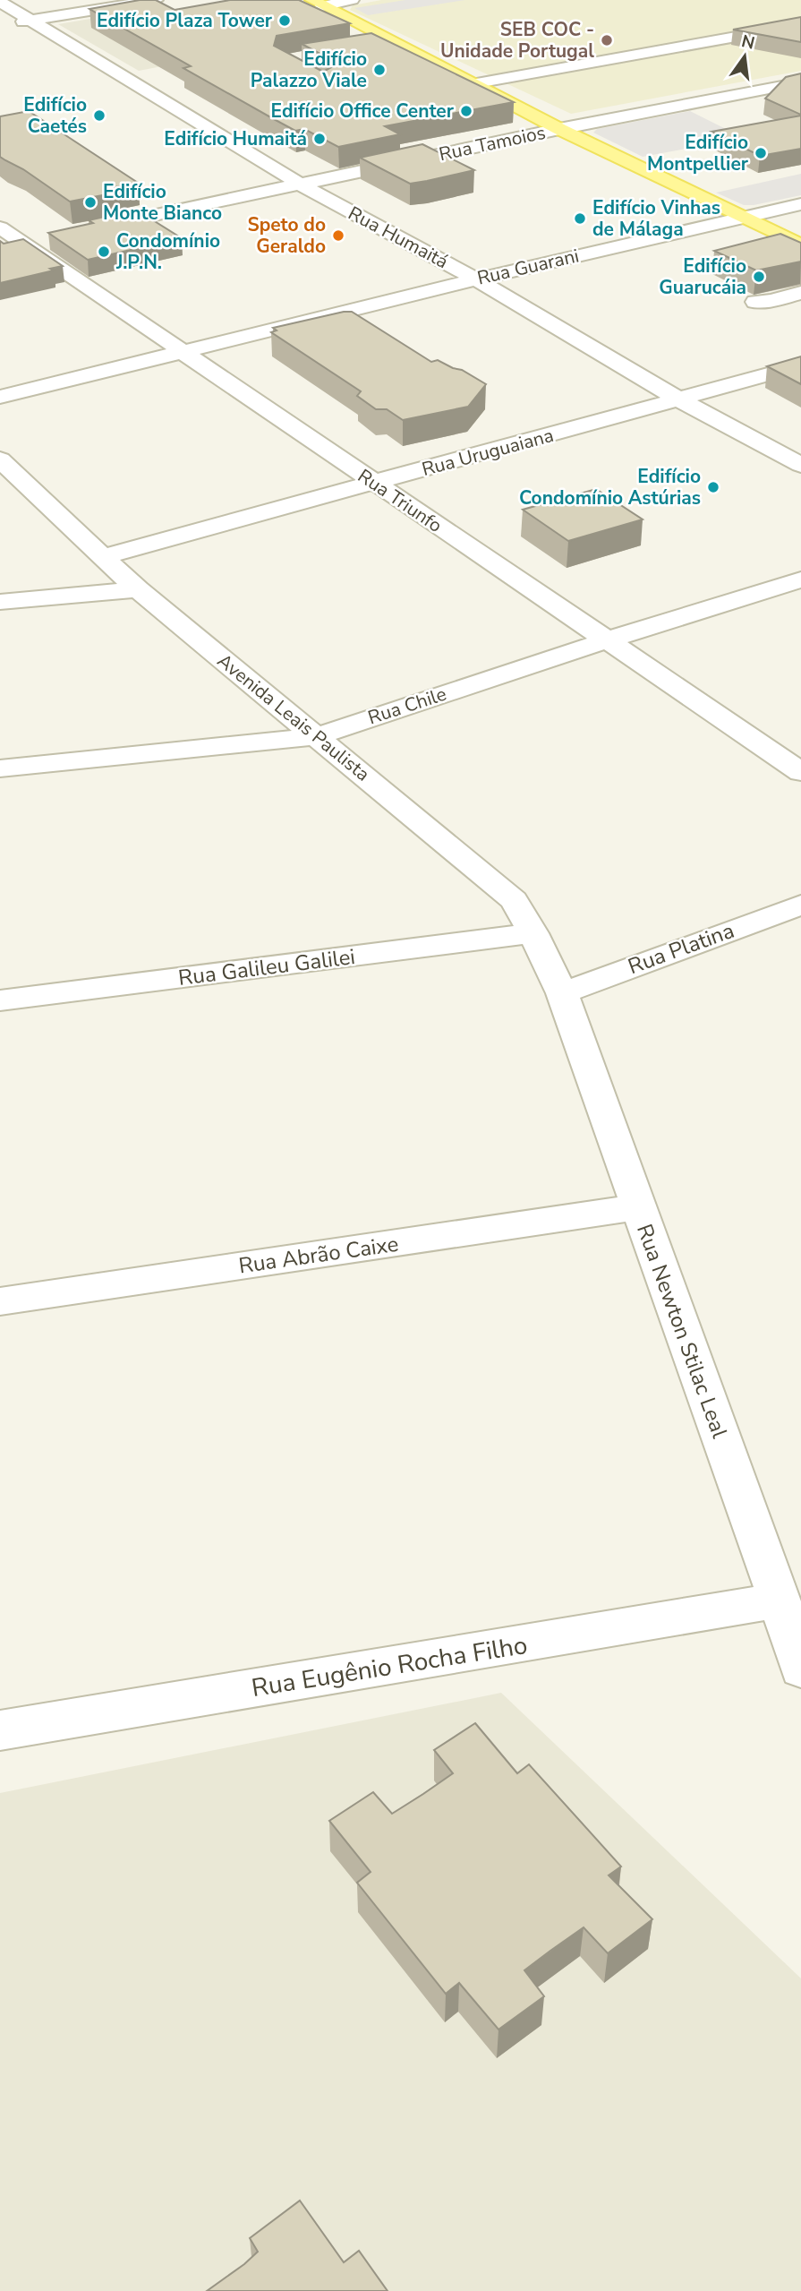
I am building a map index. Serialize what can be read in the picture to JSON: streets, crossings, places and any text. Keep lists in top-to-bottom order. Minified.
{"streets":{"street":["Rua Tamoios","Rua Humaitá","Rua Guarani","Rua Uruguaiana","Rua Triunfo","Rua Chile","Avenida Leais Paulista","Rua Platina","Rua Galileu Galilei","Rua Abrão Caixe","Rua Newton Stilac Leal","Rua Eugênio Rocha Filho"]},"crossings":[["Rua Tamoios","Rua Humaitá"],["Rua Humaitá","Rua Guarani"],["Rua Humaitá","Rua Uruguaiana"],["Rua Guarani","Rua Triunfo"],["Rua Uruguaiana","Rua Triunfo"],["Rua Uruguaiana","Avenida Leais Paulista"],["Rua Triunfo","Rua Chile"],["Rua Chile","Avenida Leais Paulista"],["Avenida Leais Paulista","Rua Platina"],["Avenida Leais Paulista","Rua Galileu Galilei"],["Avenida Leais Paulista","Rua Newton Stilac Leal"],["Rua Platina","Rua Newton Stilac Leal"],["Rua Abrão Caixe","Rua Newton Stilac Leal"],["Rua Newton Stilac Leal","Rua Eugênio Rocha Filho"]],"places":["Edifício Plaza Tower","SEB COC - Unidade Portugal","Edifício Palazzo Viale","Edifício Office Center","Edifício Caetés","Edifício Humaitá","Edifício Montpellier","Edifício Monte Bianco","Edifício Vinhas de Málaga","Speto do Geraldo","Condomínio J.P.N.","Edifício Guarucáia","Edifício Condomínio Astúrias"],"north":"top"}
